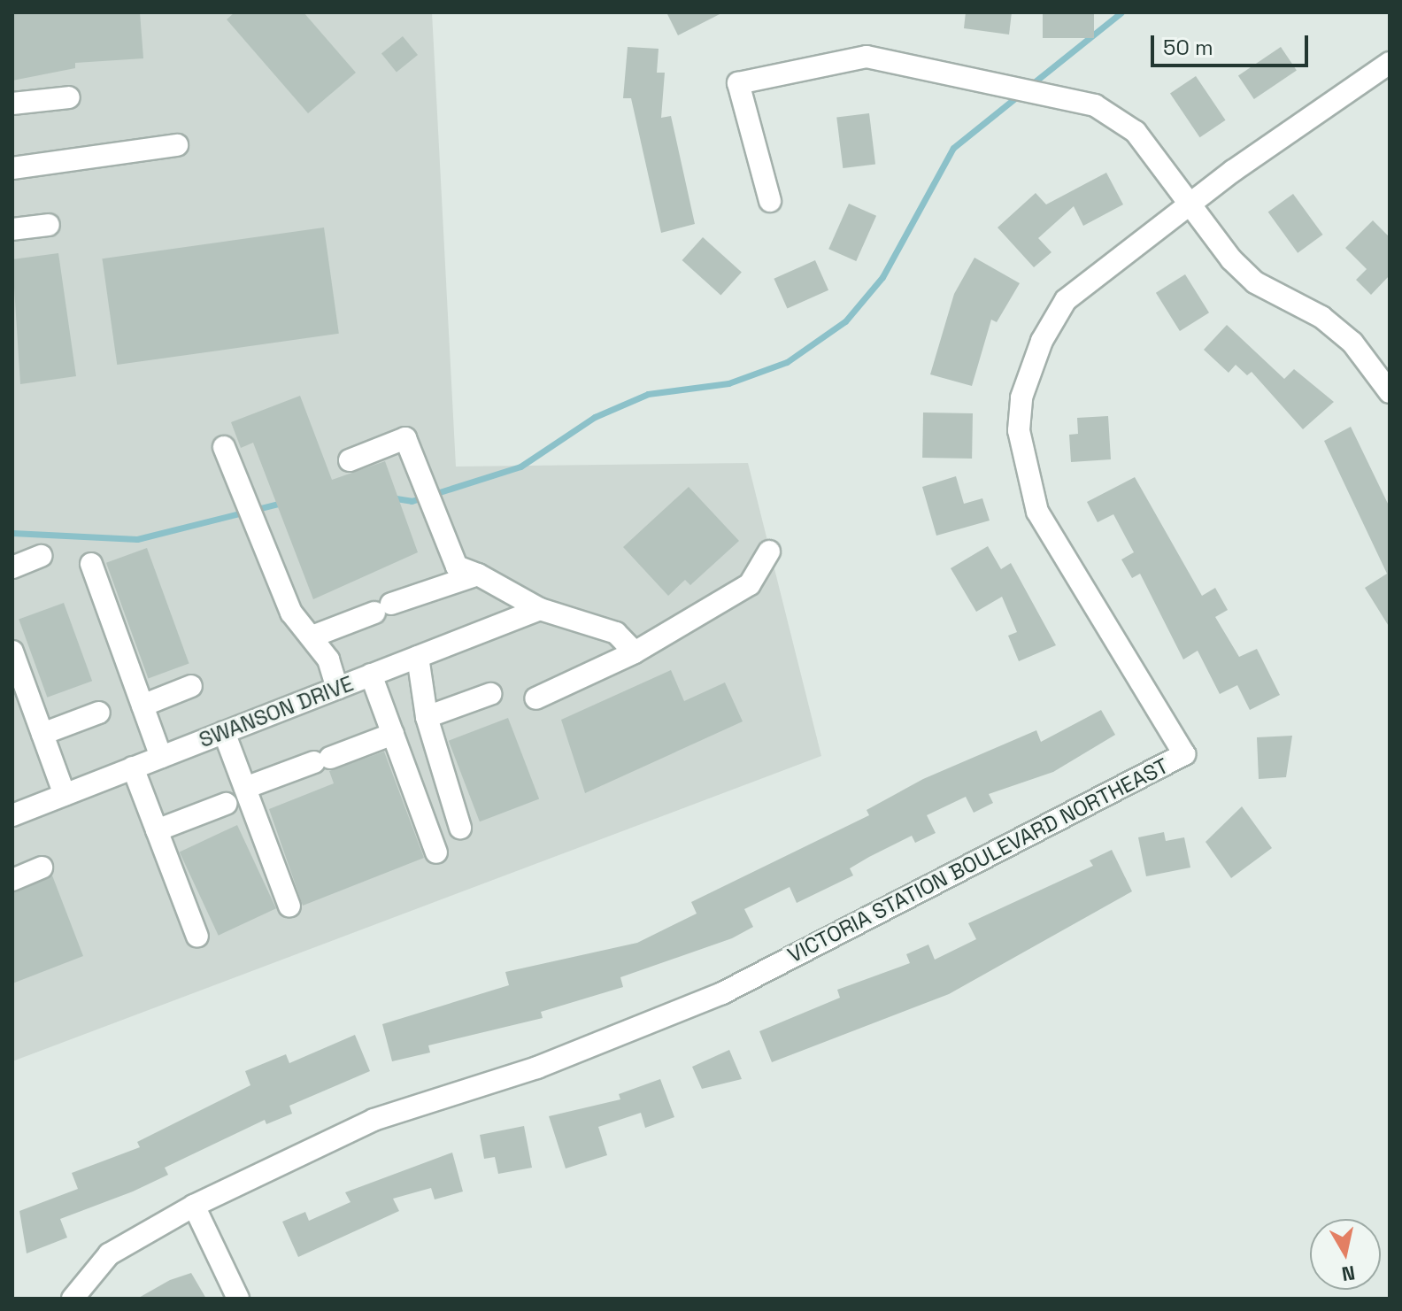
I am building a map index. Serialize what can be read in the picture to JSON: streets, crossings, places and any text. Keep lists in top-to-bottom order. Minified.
{"streets":{"street":["SWANSON DRIVE","VICTORIA STATION BOULEVARD NORTHEAST"]},"scale_bar":"50 m","north":"bottom"}
